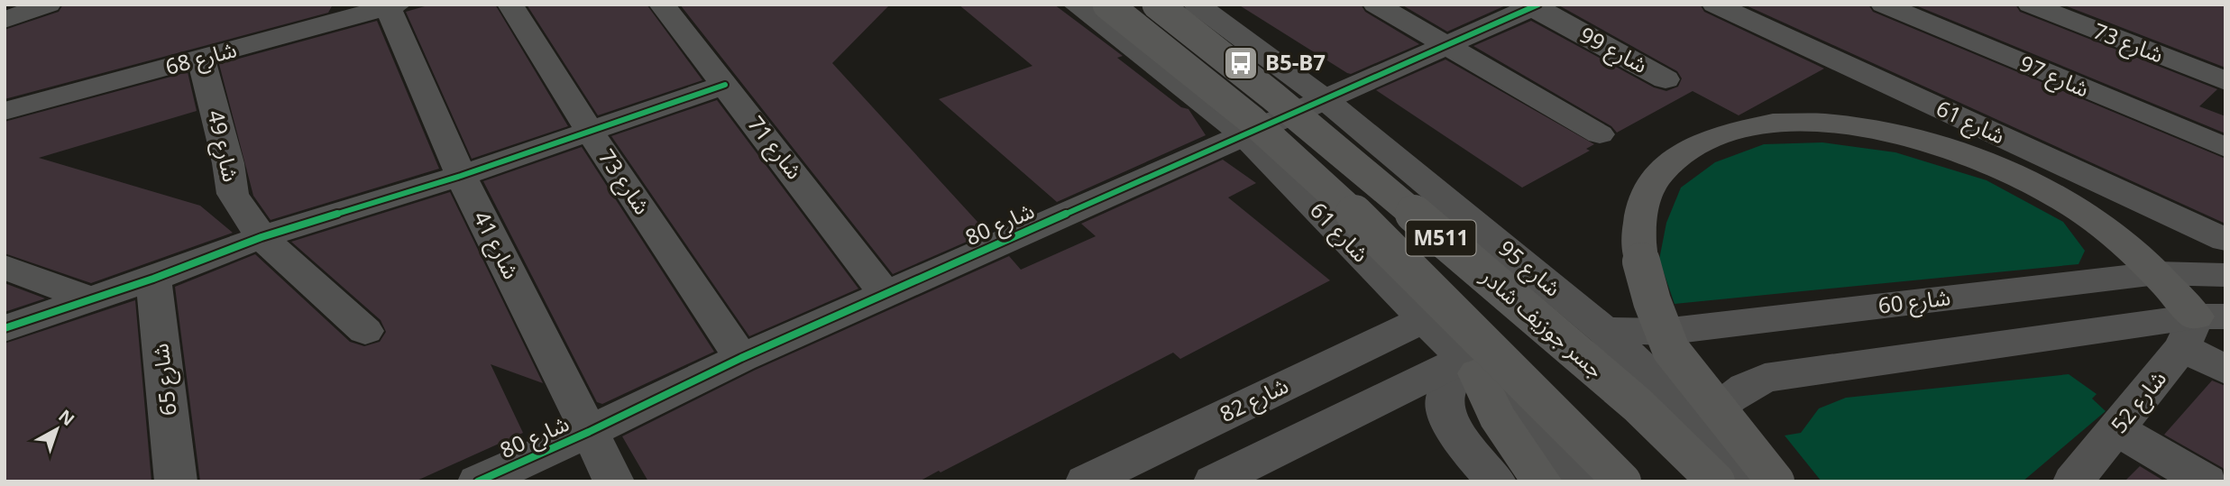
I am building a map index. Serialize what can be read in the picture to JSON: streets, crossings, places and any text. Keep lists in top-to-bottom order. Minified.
{"streets":{"highway":["M511","جسر جوزيف شادر"],"street":["شارع 73","شارع 99","شارع 68","شارع 97","شارع 61","شارع 49","شارع 71","شارع 80","شارع 41","شارع 95","شارع 60","شارع 65","شارع 82","شارع 52"]},"crossings":[["شارع 73","شارع 80"],["شارع 99","شارع 80"],["شارع 68","شارع 49"],["شارع 68","شارع 41"],["شارع 61","شارع 80"],["شارع 61","شارع 82"],["شارع 71","شارع 80"],["شارع 80","شارع 41"],["شارع 80","شارع 95"],["شارع 95","شارع 60"]],"places":{"bus stop":["B5-B7"]},"north":"top right"}
